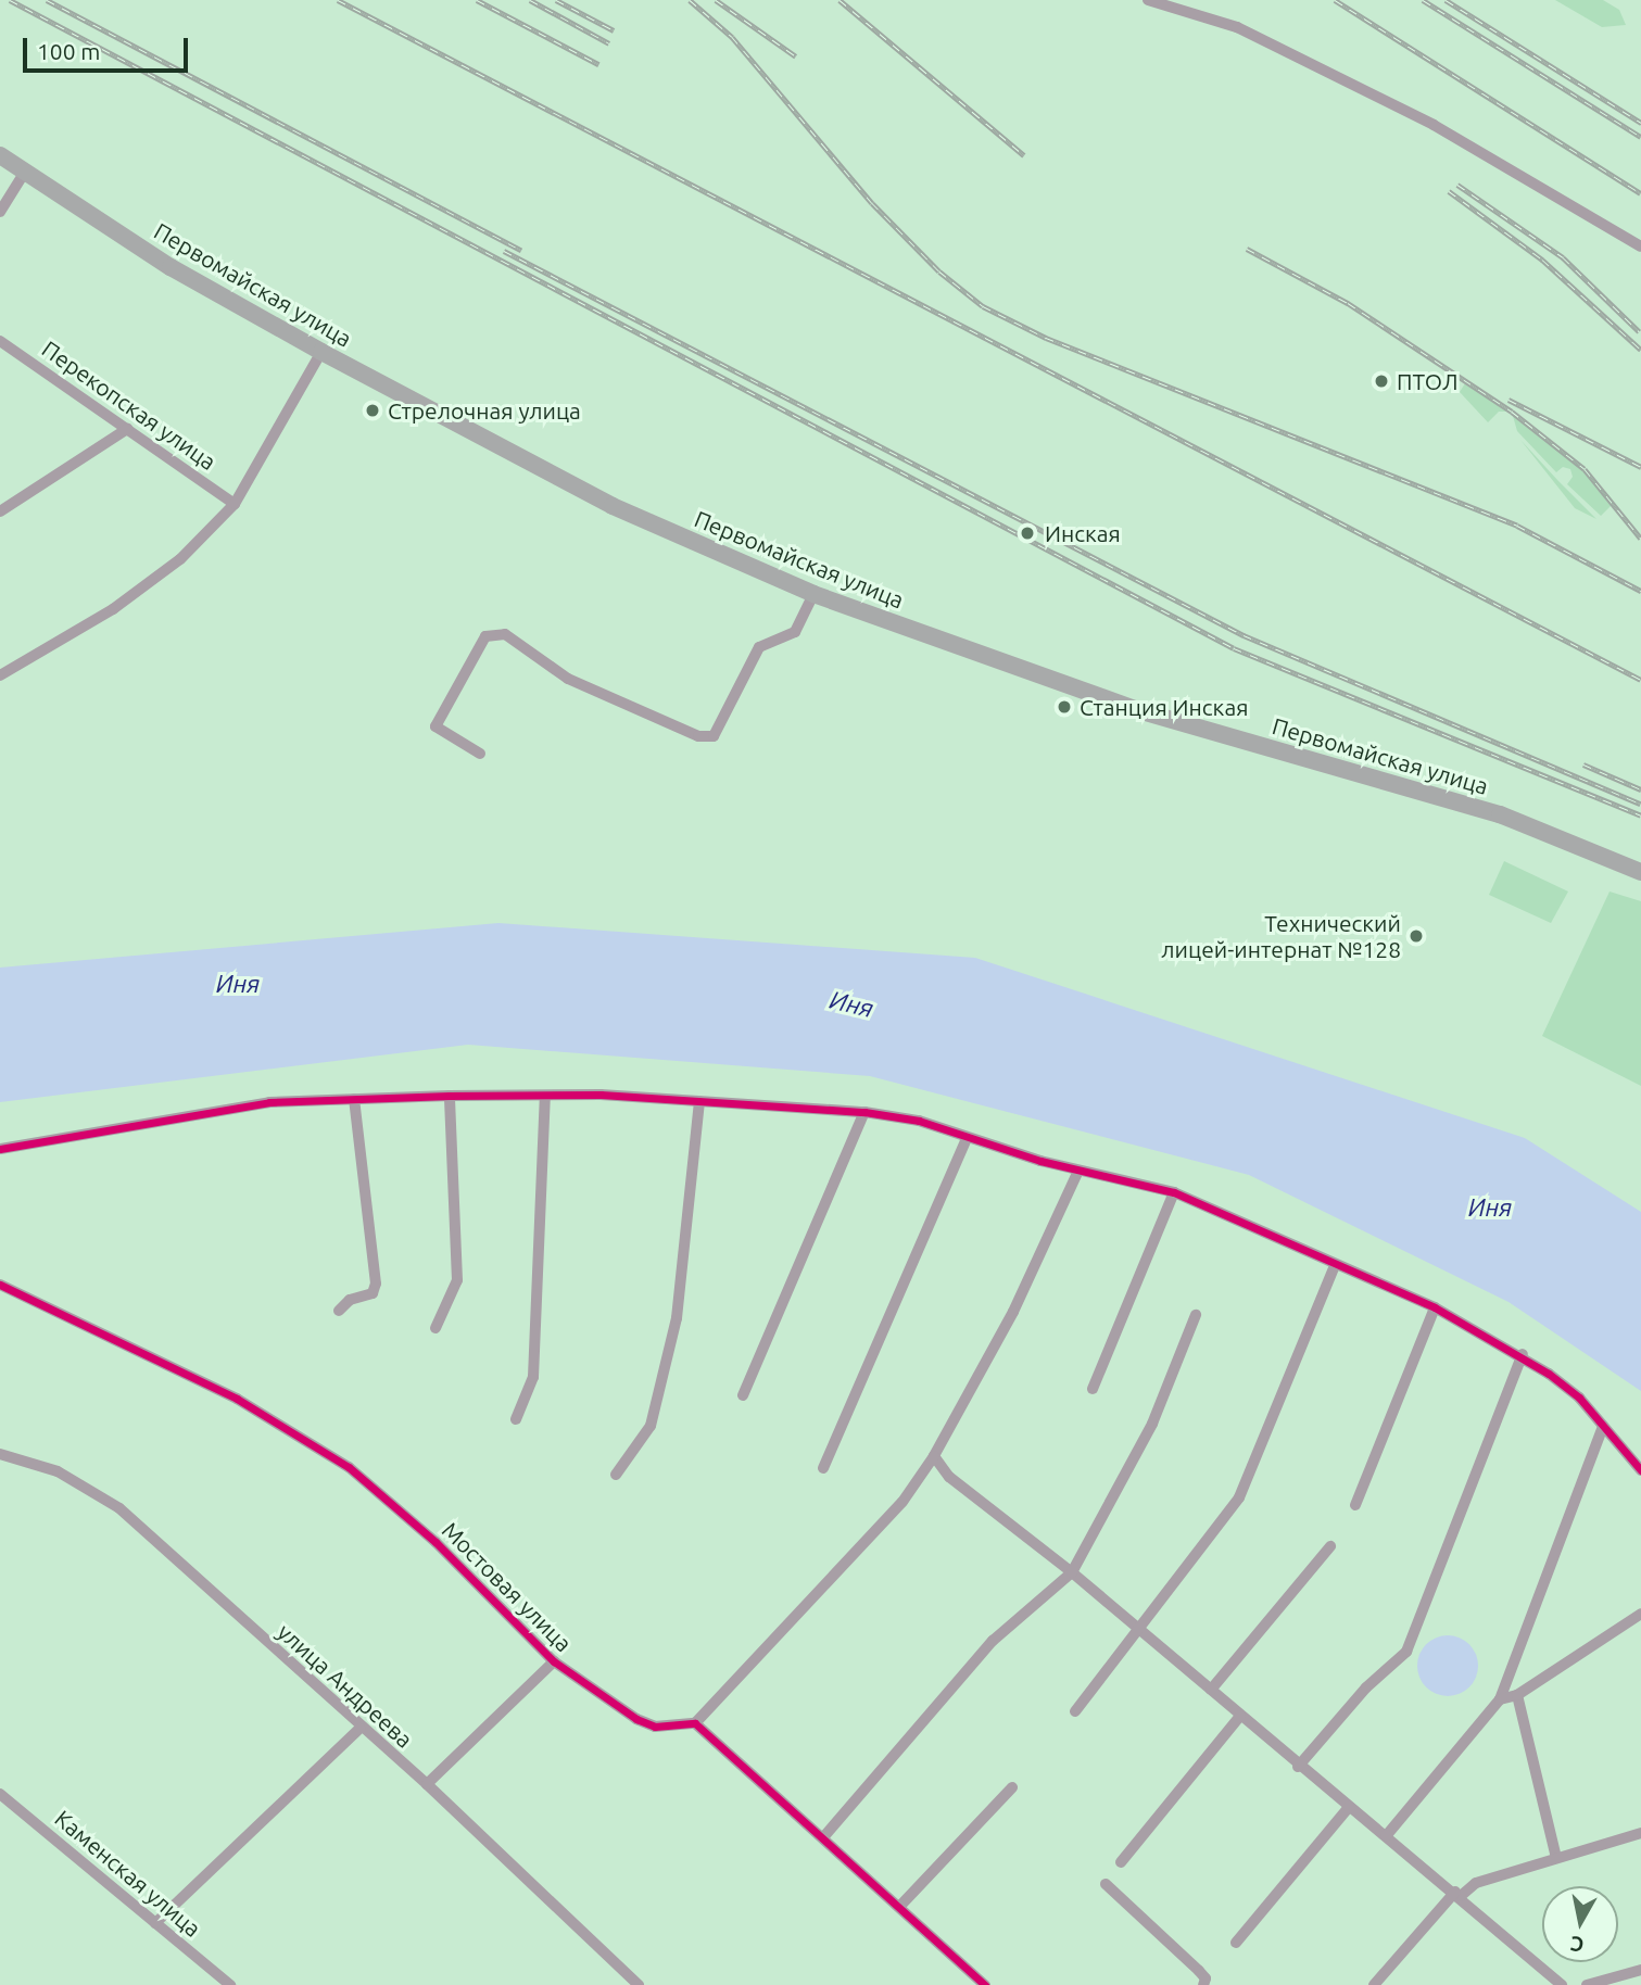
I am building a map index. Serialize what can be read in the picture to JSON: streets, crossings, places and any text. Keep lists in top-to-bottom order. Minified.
{"streets":{"main road":["Первомайская улица"],"street":["Перекопская улица","Мостовая улица","улица Андреева","Каменская улица"]},"water":["Иня"],"places":["ПТОЛ","Стрелочная улица","Инская","Станция Инская","Технический лицей-интернат №128"],"scale_bar":"100 m","north":"bottom"}
